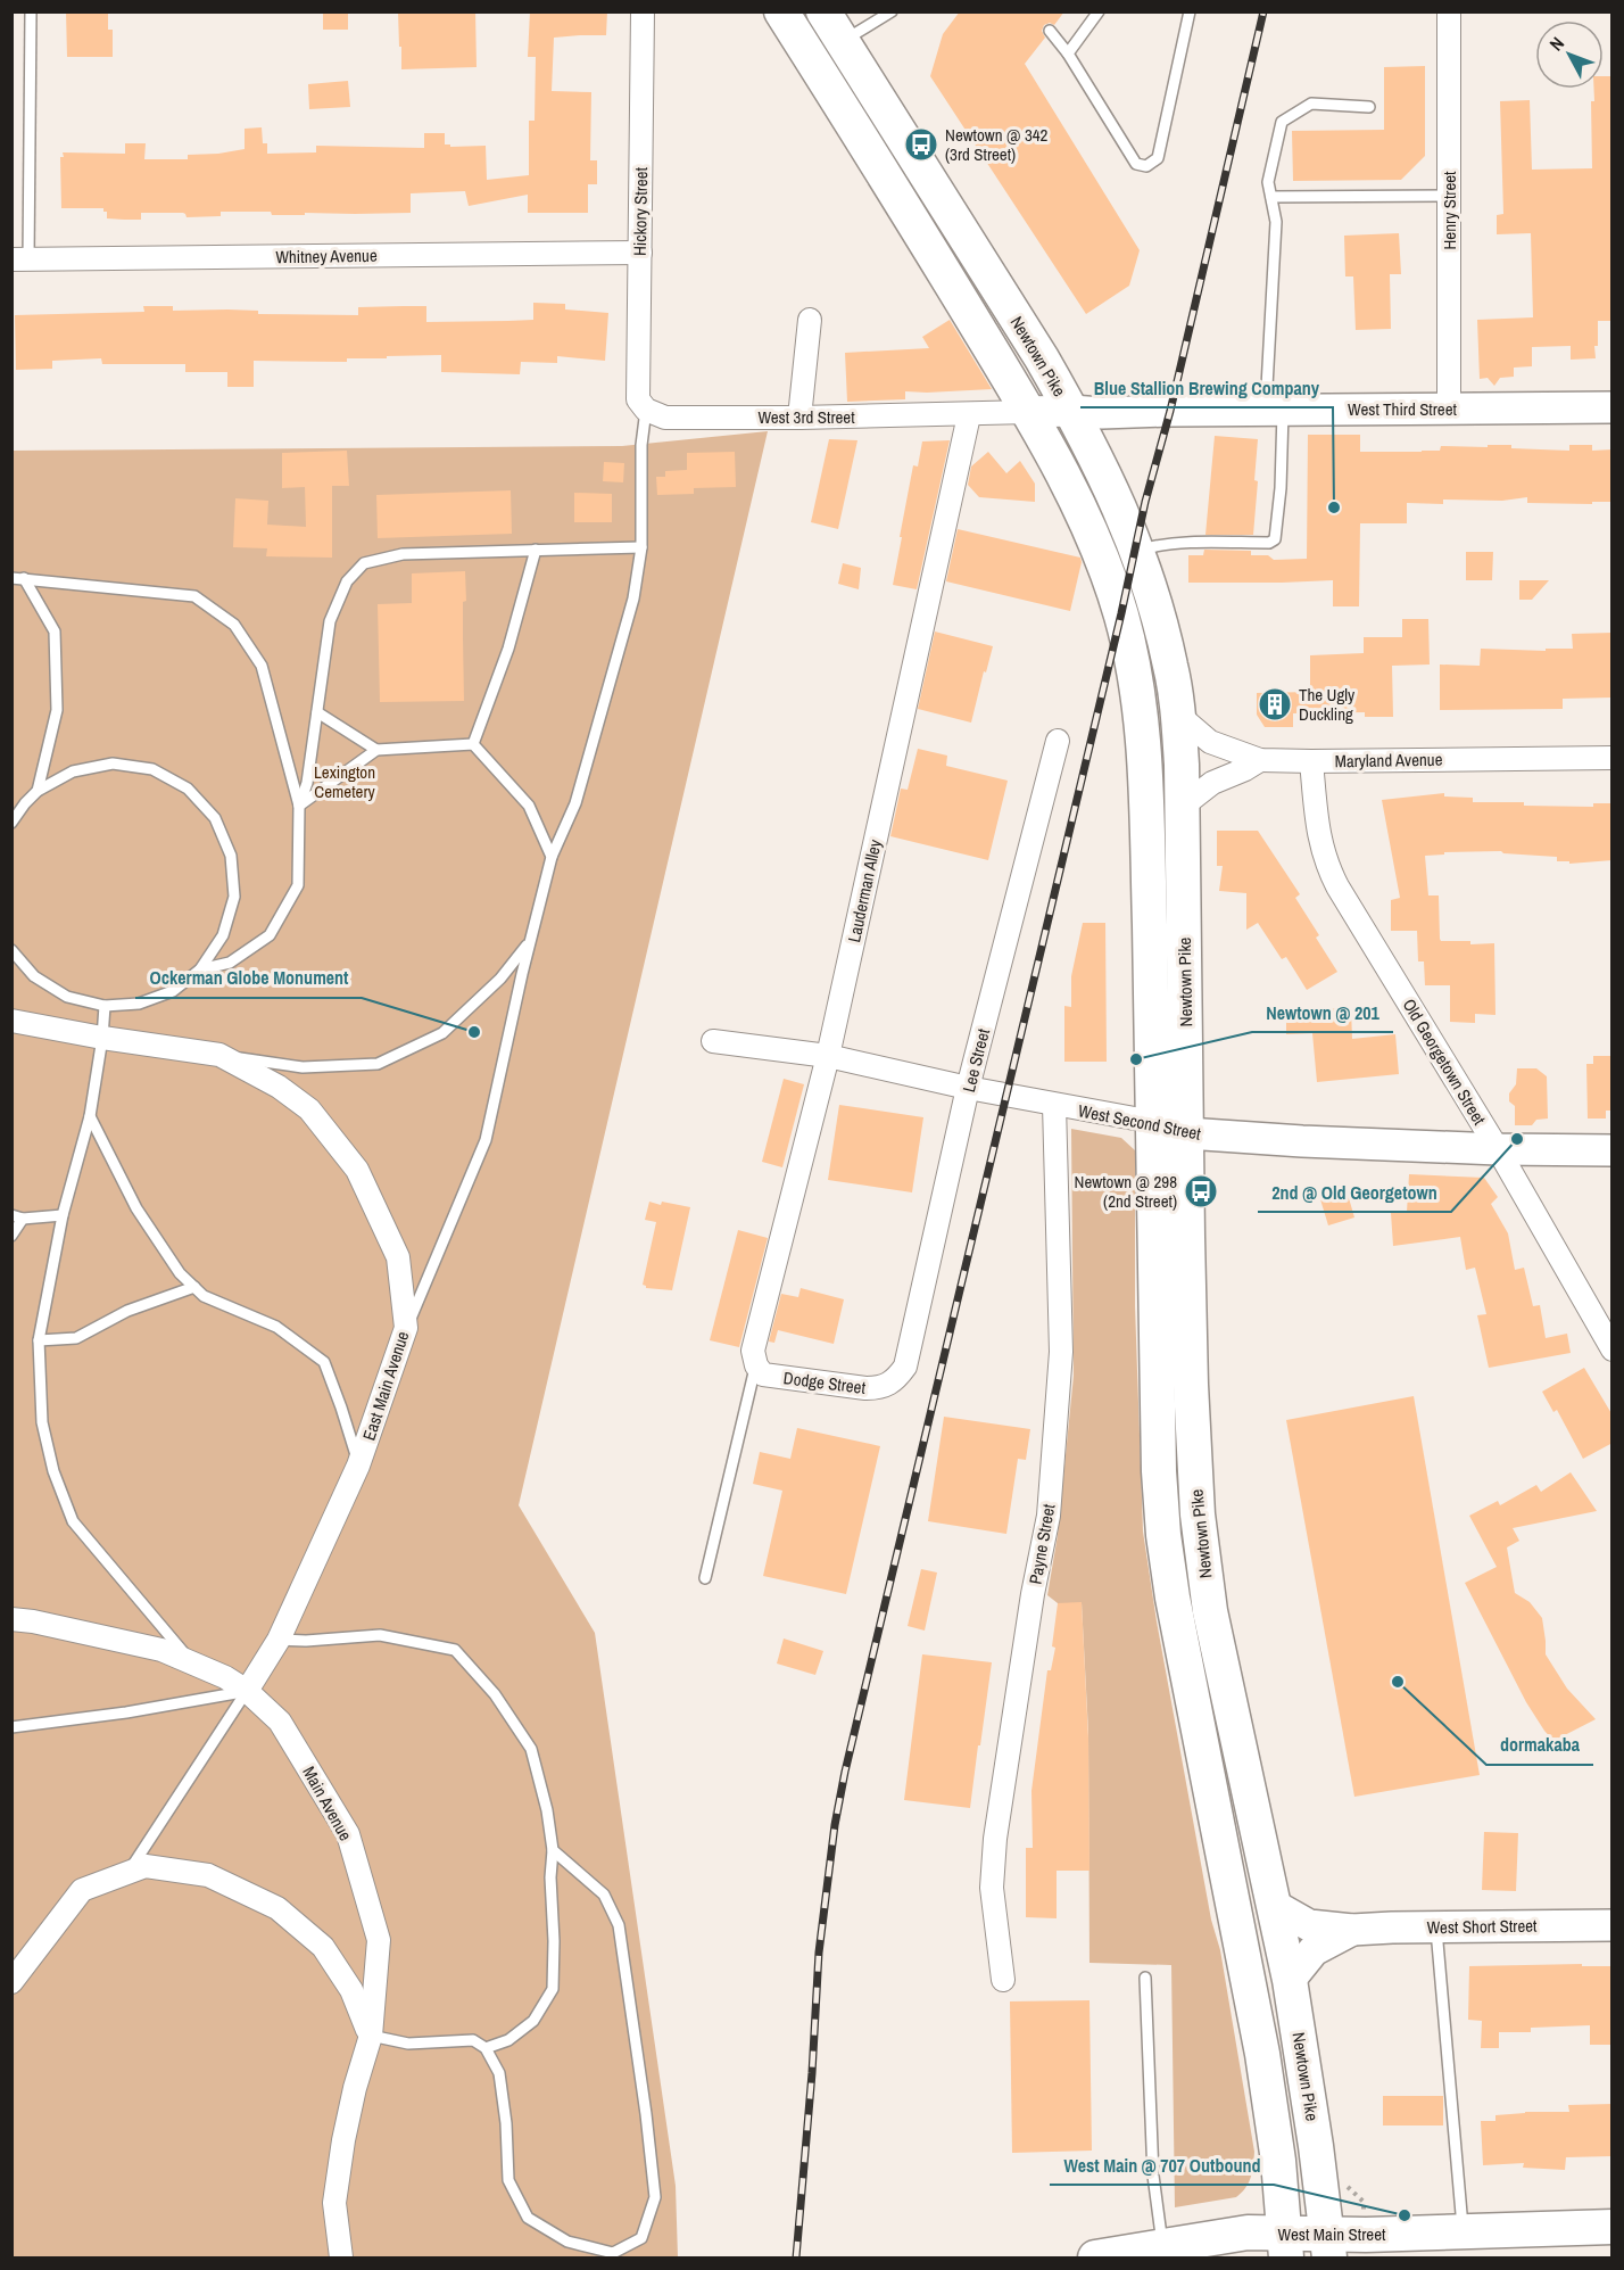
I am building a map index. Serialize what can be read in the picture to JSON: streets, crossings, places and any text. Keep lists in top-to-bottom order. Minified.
{"streets":{"main road":["Newtown Pike","West Third Street","West Second Street","West Short Street","West Main Street"],"street":["Henry Street","Hickory Street","Whitney Avenue","West 3rd Street","Maryland Avenue","Lauderman Alley","Lee Street","Old Georgetown Street","Dodge Street","East Main Avenue","Payne Street","Main Avenue"]},"crossings":[["Henry Street","West Third Street"],["Hickory Street","Whitney Avenue"],["Hickory Street","West 3rd Street"],["Newtown Pike","West Third Street"],["Newtown Pike","Maryland Avenue"],["Newtown Pike","West Second Street"],["Newtown Pike","West Short Street"],["Newtown Pike","West Main Street"],["West 3rd Street","Lauderman Alley"],["Maryland Avenue","Old Georgetown Street"],["Lauderman Alley","West Second Street"],["Lauderman Alley","Dodge Street"],["Lee Street","West Second Street"],["Lee Street","Dodge Street"],["Old Georgetown Street","West Second Street"],["West Second Street","Payne Street"],["East Main Avenue","Main Avenue"]],"parks":["Lexington Cemetery"],"places":{"bus stop":["Newtown @ 342 (3rd Street)","Newtown @ 298 (2nd Street)"],"other":["Blue Stallion Brewing Company","Ockerman Globe Monument","Newtown @ 201","2nd @ Old Georgetown","dormakaba","West Main @ 707 Outbound"],"building":["The Ugly Duckling"]},"north":"top left"}
